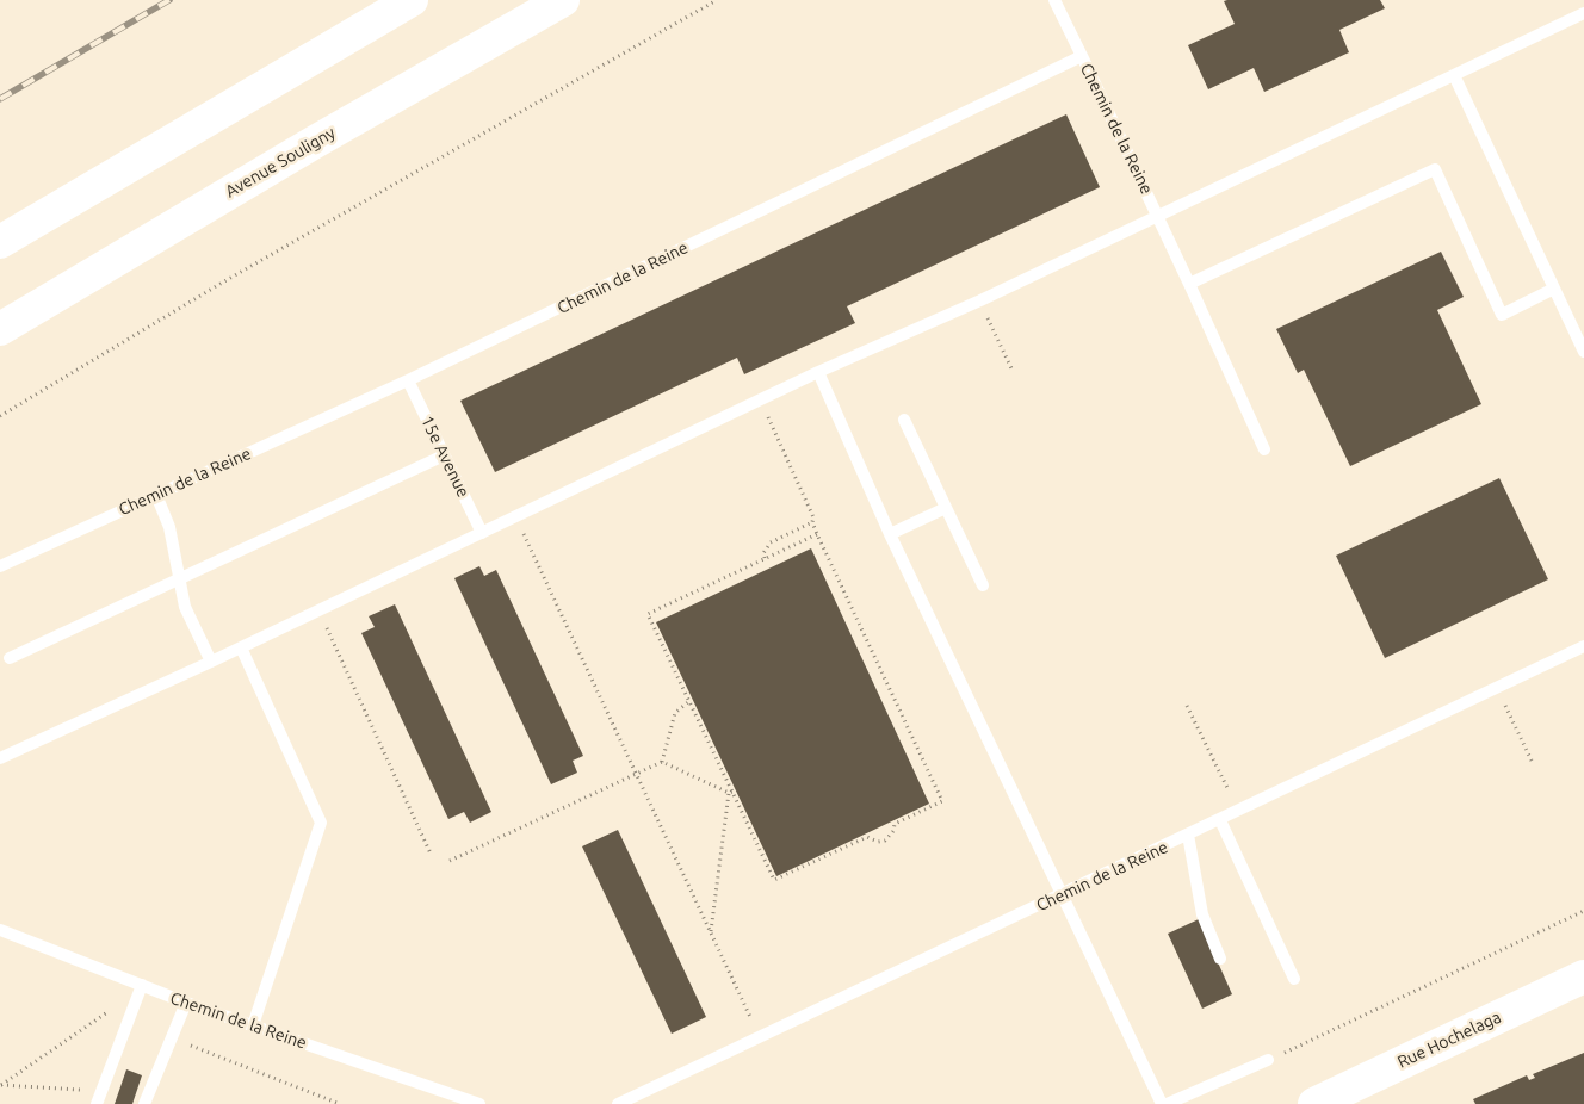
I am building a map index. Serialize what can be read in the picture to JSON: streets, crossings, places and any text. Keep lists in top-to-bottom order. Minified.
{"streets":{"main road":["Avenue Souligny","Rue Hochelaga"],"lane":["Chemin de la Reine","15e Avenue"]},"crossings":[["Chemin de la Reine","15e Avenue"]]}
